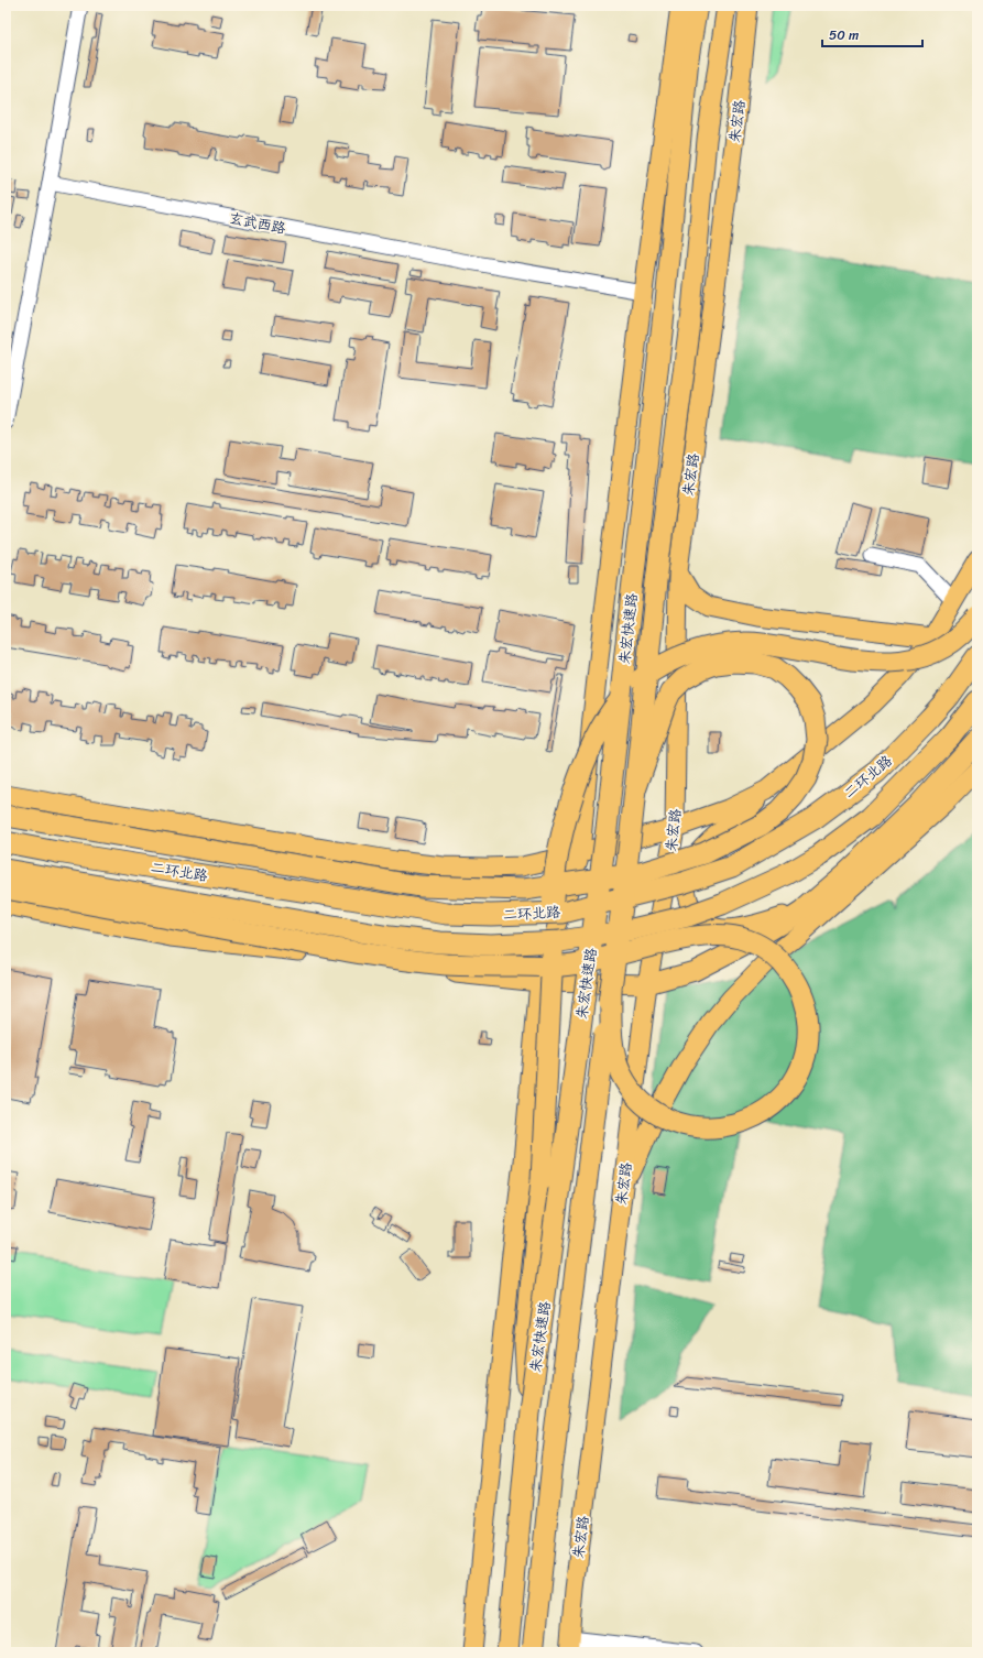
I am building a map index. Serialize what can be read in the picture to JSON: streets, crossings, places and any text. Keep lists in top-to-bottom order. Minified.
{"streets":{"highway":["朱宏快速路","二环北路"],"main road":["朱宏路"],"street":["玄武西路"]},"crossings":[["朱宏路","朱宏快速路"]],"scale_bar":"50 m"}
